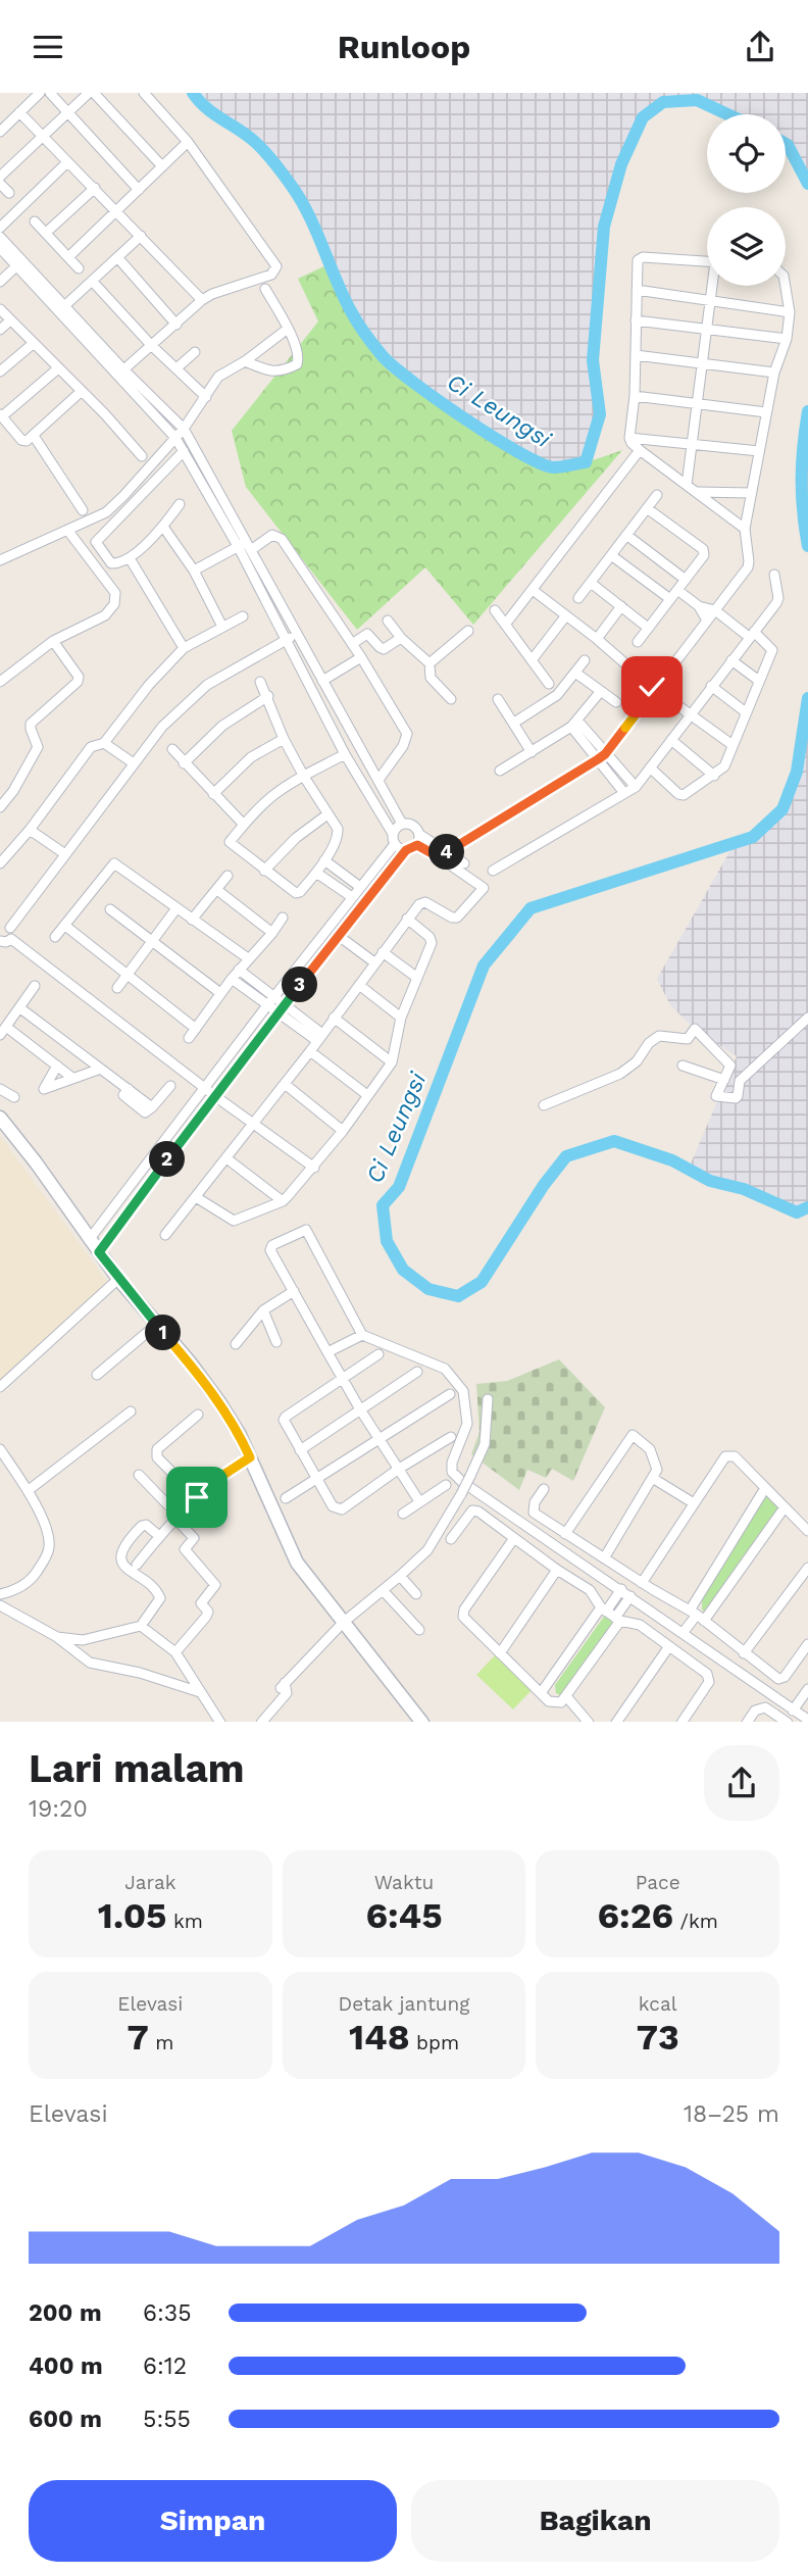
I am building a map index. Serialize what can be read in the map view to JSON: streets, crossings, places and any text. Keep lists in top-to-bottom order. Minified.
{"water":["Ci Leungsi"],"page":{"header":"Runloop","pins":["4","3","2","1"],"heading":["Lari malam","19:20"],"stats":[["Jarak","1.05 km"],["Waktu","6:45"],["Pace","6:26 /km"],["Elevasi","7 m"],["Detak jantung","148 bpm"],["kcal","73"]],"chart":["Elevasi","18–25 m"],"list":[{"name":"200 m","note":"6:35"},{"name":"400 m","note":"6:12"},{"name":"600 m","note":"5:55"}],"buttons":["Simpan","Bagikan"]}}
